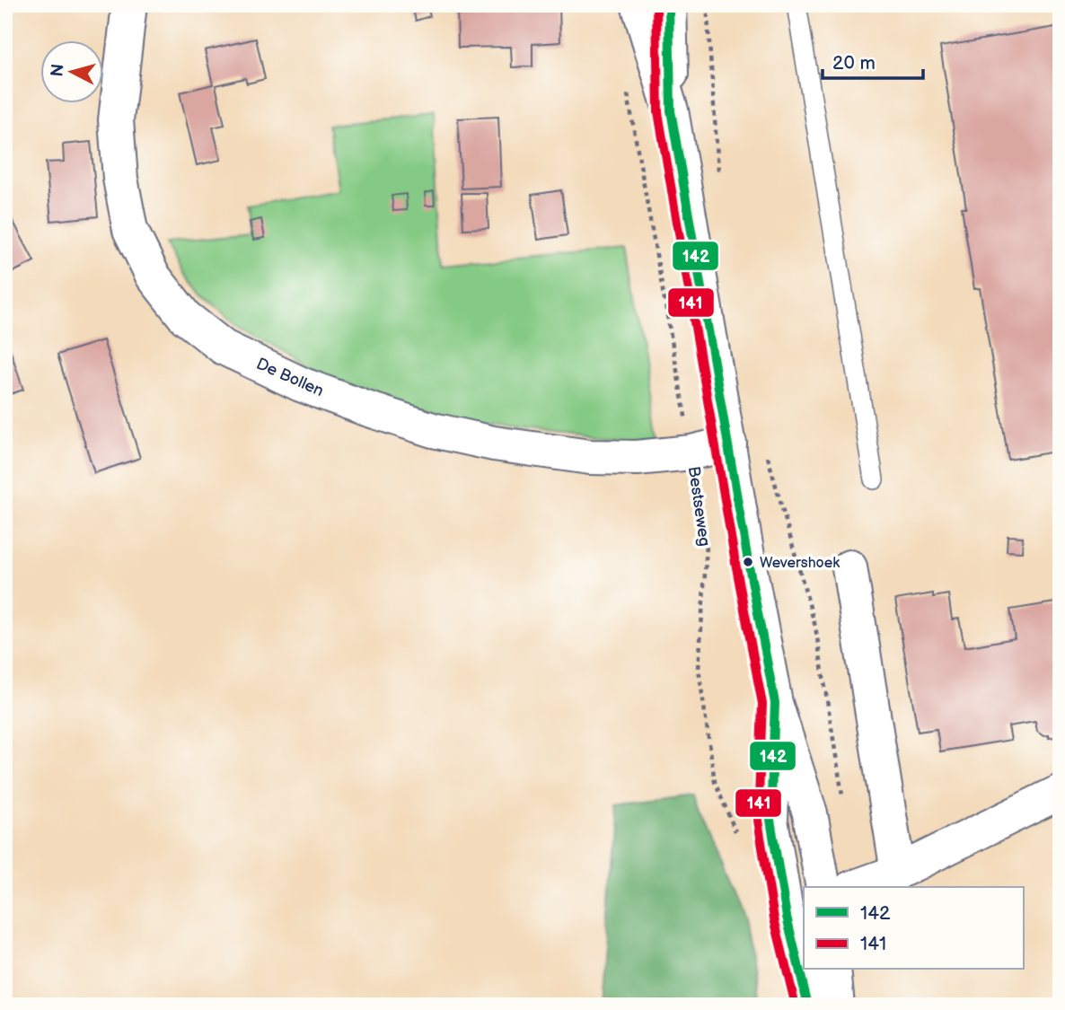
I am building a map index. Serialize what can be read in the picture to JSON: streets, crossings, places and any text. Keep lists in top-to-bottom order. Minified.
{"streets":{"street":["De Bollen"],"path":["Bestseweg"]},"crossings":[["De Bollen","Bestseweg"]],"places":["Wevershoek"],"lines":["transit line 142","transit line 141"],"legend":["142","141"],"scale_bar":"20 m","north":"left"}
